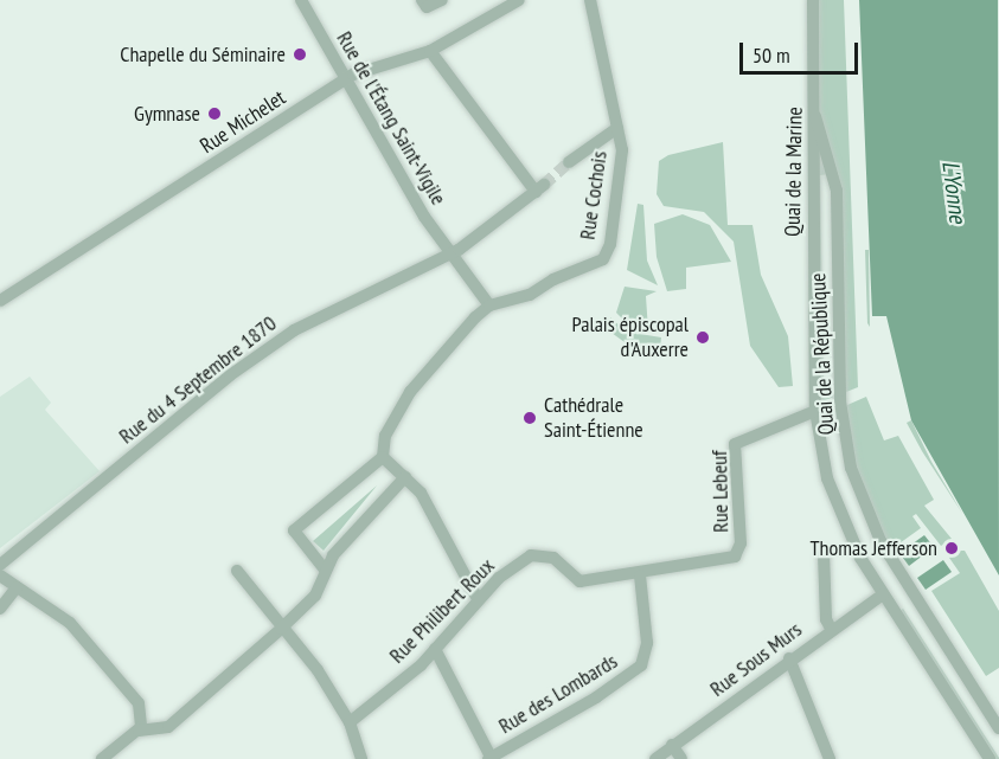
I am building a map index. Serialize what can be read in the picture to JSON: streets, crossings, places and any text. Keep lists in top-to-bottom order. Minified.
{"streets":{"street":["Rue de l'Étang Saint-Vigile","Rue Michelet","Quai de la Marine","Rue Cochois","Quai de la République","Rue du 4 Septembre 1870","Rue Lebeuf","Rue Philibert Roux","Rue Sous Murs","Rue des Lombards"]},"crossings":[["Rue de l'Étang Saint-Vigile","Rue Michelet"],["Rue de l'Étang Saint-Vigile","Rue Cochois"],["Rue de l'Étang Saint-Vigile","Rue du 4 Septembre 1870"],["Rue Michelet","Rue du 4 Septembre 1870"],["Quai de la Marine","Quai de la République"],["Quai de la République","Rue Lebeuf"],["Quai de la République","Rue Sous Murs"],["Rue Lebeuf","Rue Philibert Roux"],["Rue Lebeuf","Rue des Lombards"]],"water":["L'Yonne"],"places":["Chapelle du Séminaire","Gymnase","Palais épiscopal d'Auxerre","Cathédrale Saint-Étienne","Thomas Jefferson"],"scale_bar":"50 m"}
